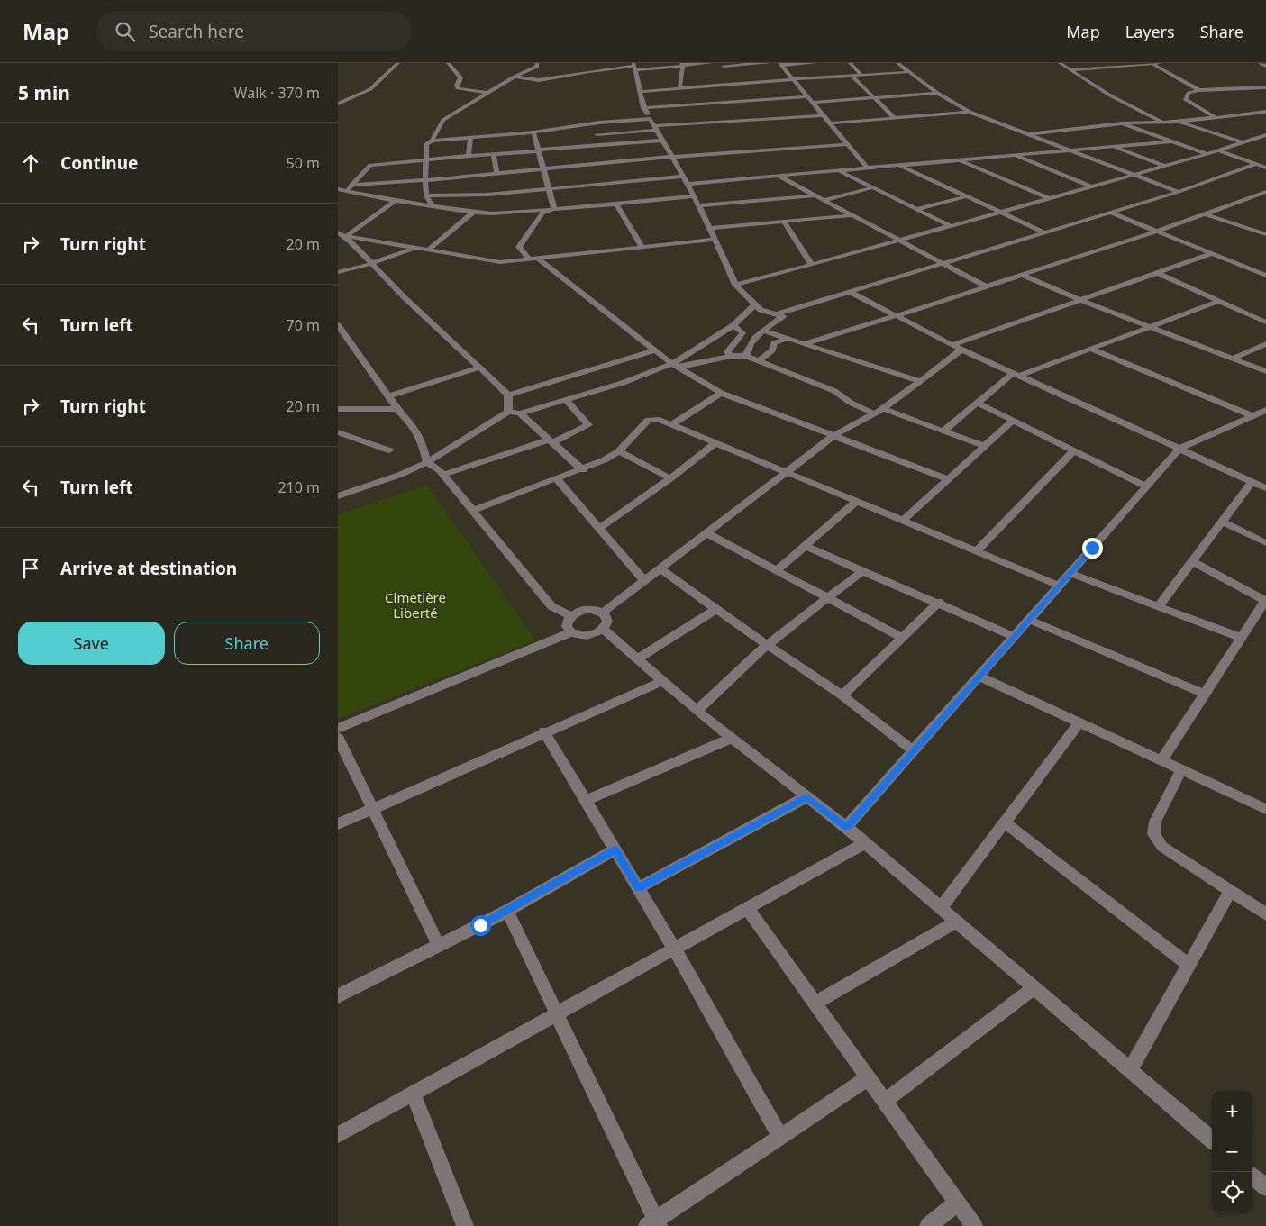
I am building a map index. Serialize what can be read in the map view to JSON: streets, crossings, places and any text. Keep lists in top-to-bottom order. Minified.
{"parks":["Cimetière Liberté"],"page":{"header":"Map","search":"Search here","nav":["Map","Layers","Share"],"heading":["5 min","Walk · 370 m"],"list":[["Continue","50 m"],["Turn right","20 m"],["Turn left","70 m"],["Turn right","20 m"],["Turn left","210 m"],"Arrive at destination"],"buttons":["Save","Share"],"map_buttons":["+","−"]}}
